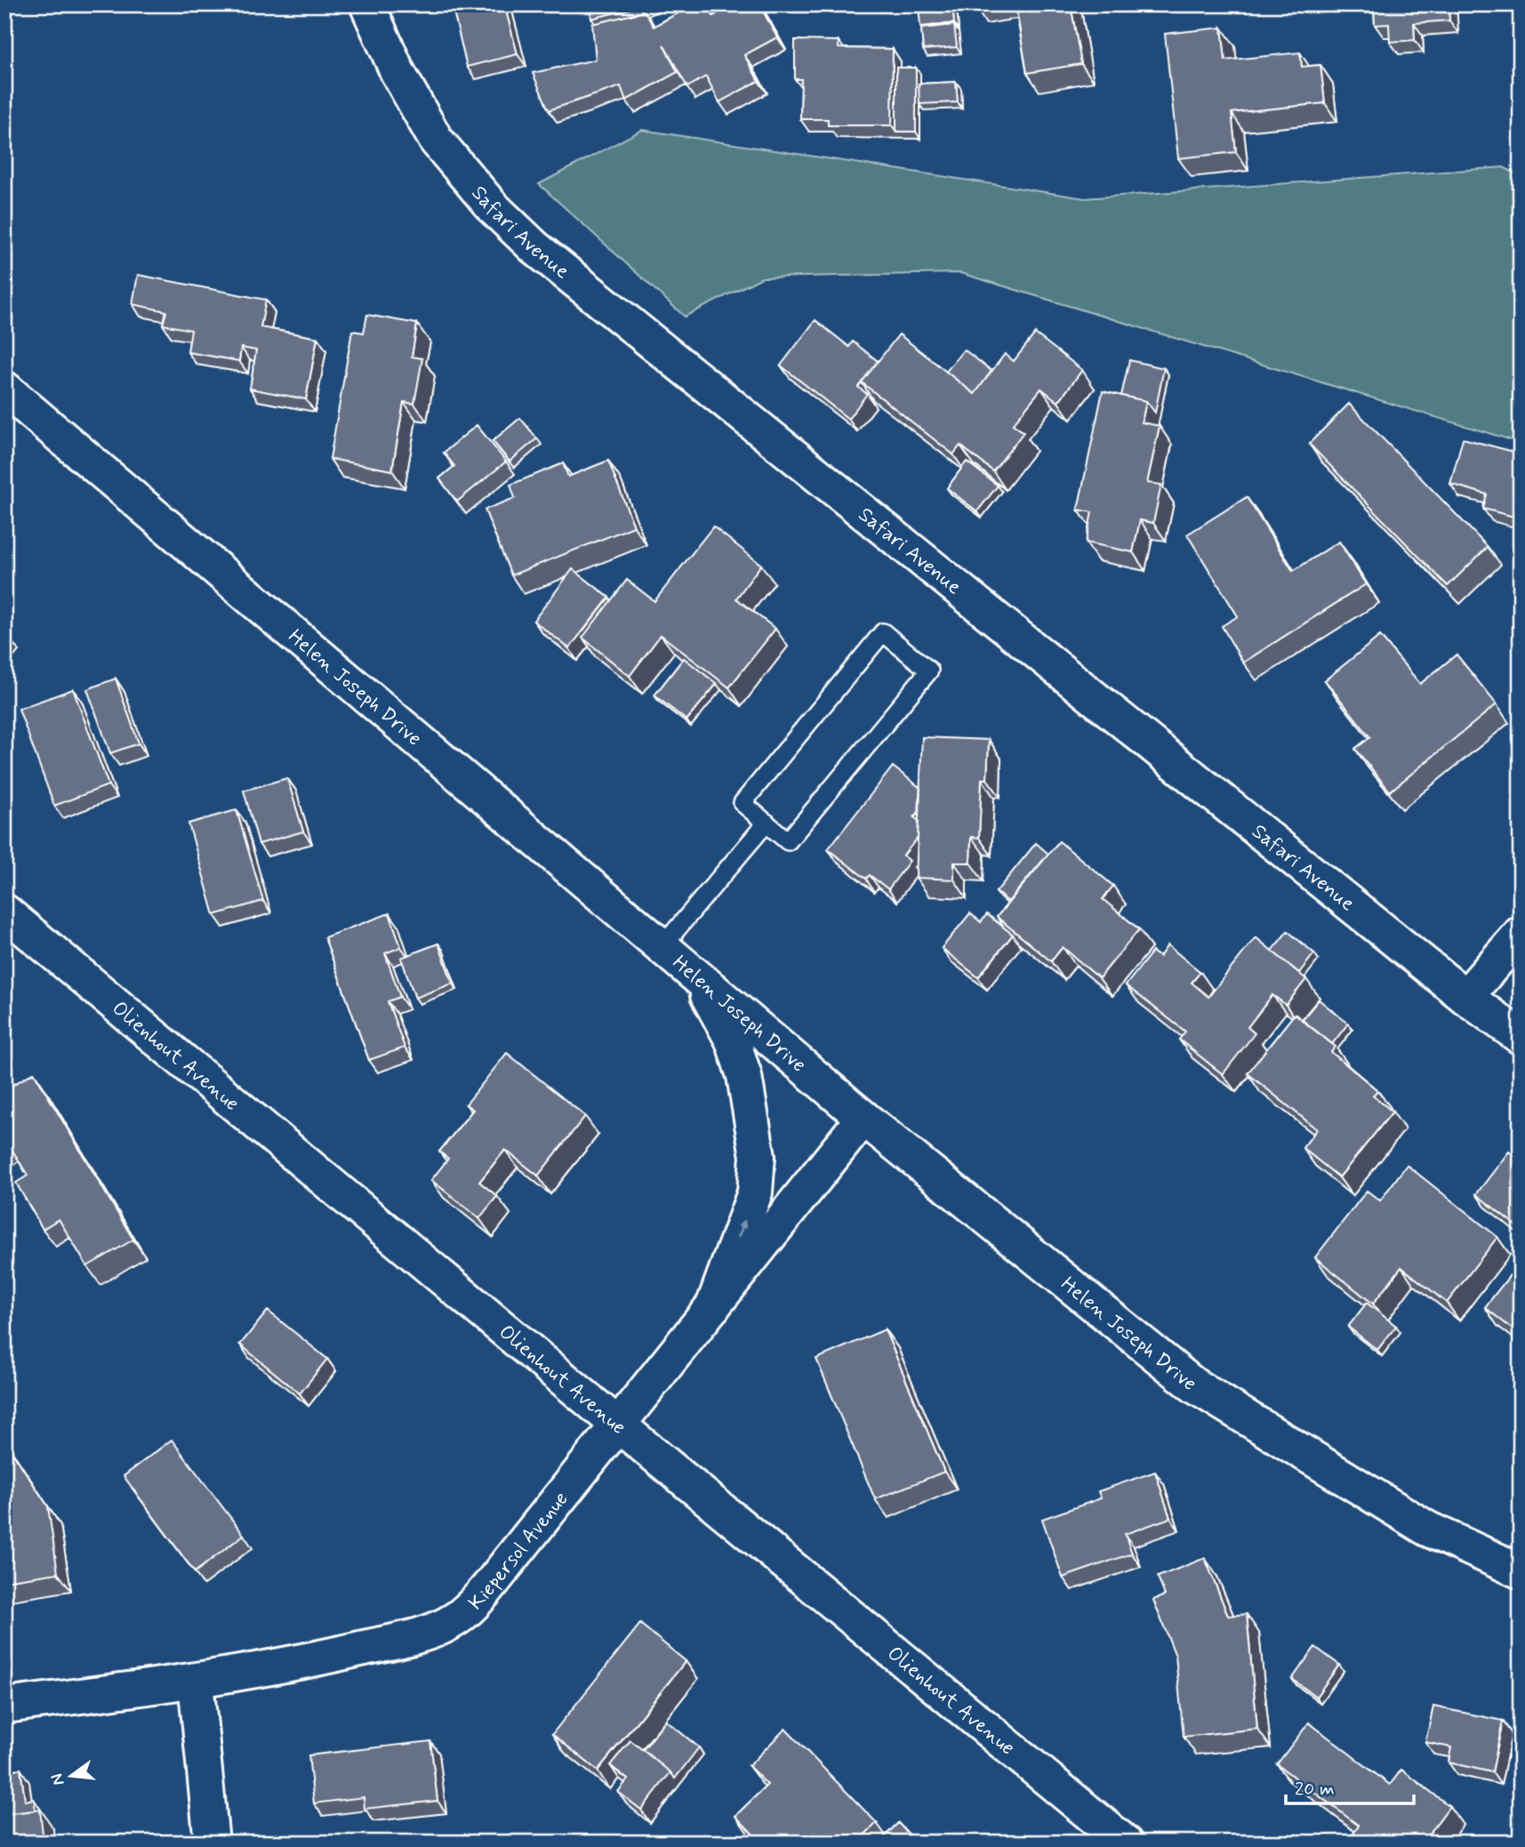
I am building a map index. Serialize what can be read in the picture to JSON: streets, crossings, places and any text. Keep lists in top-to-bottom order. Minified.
{"streets":{"street":["Safari Avenue","Helen Joseph Drive","Olienhout Avenue","Kiepersol Avenue"]},"crossings":[["Helen Joseph Drive","Kiepersol Avenue"],["Olienhout Avenue","Kiepersol Avenue"]],"scale_bar":"20 m","north":"left"}
